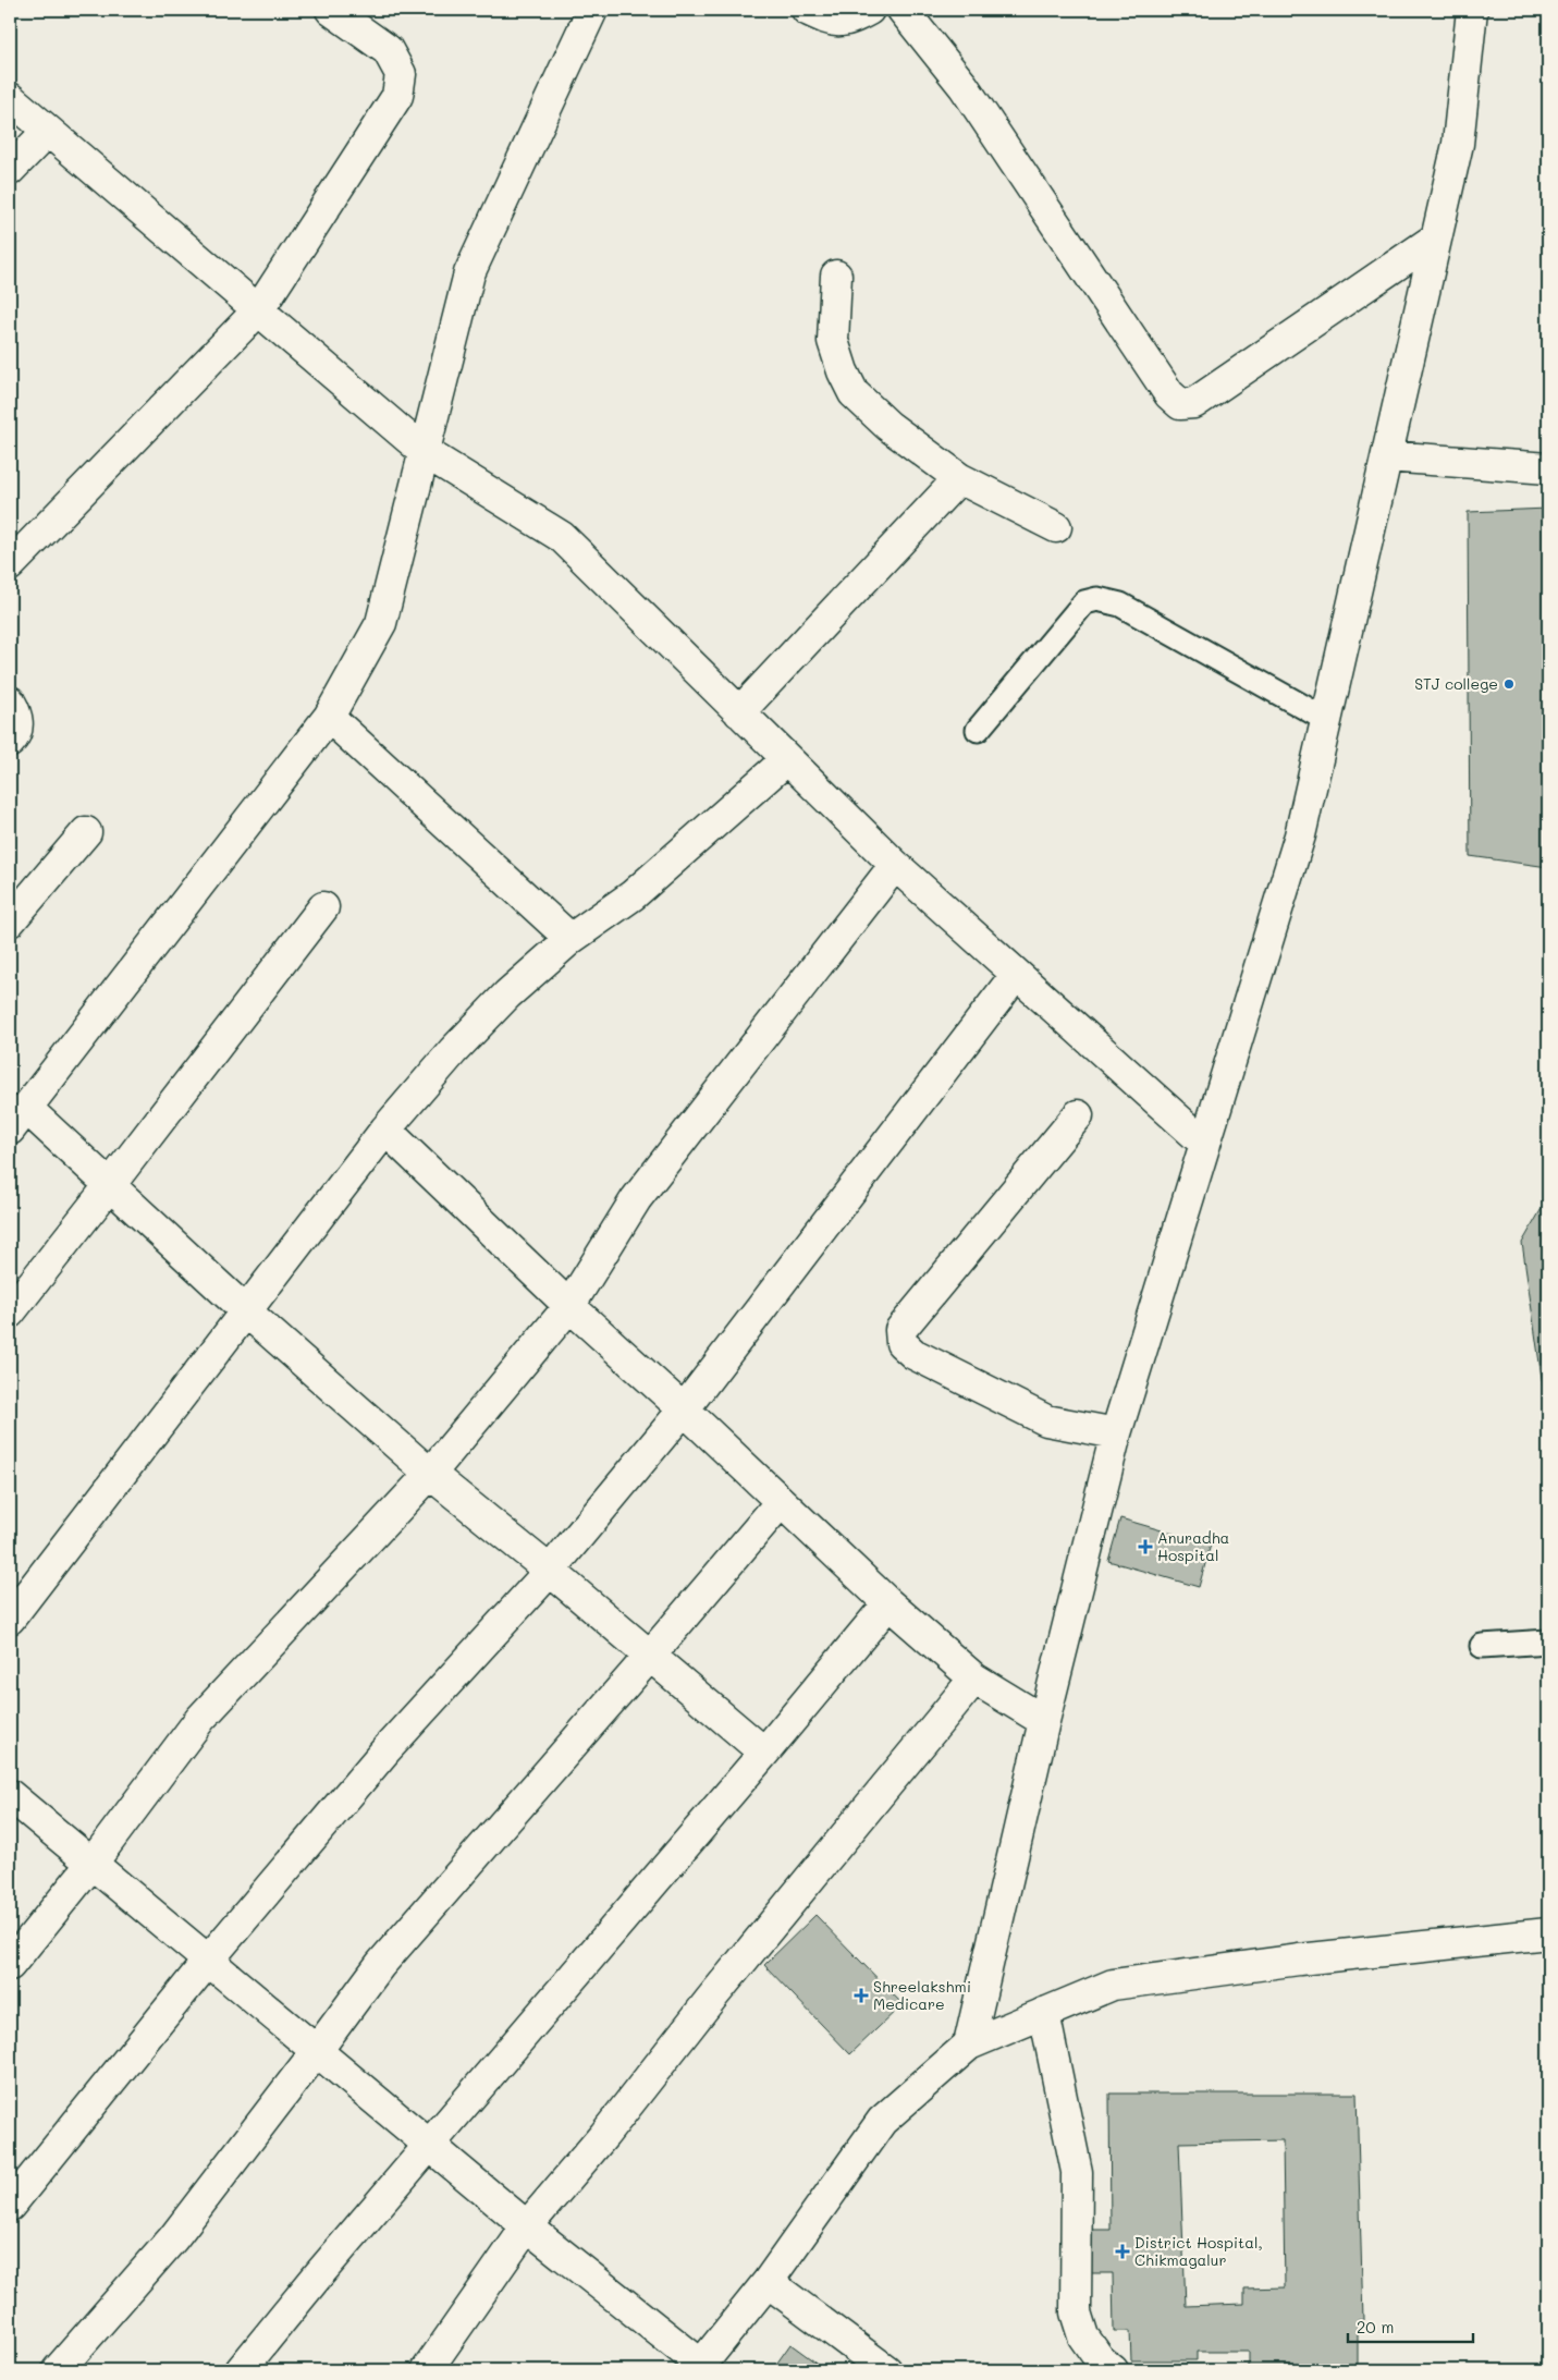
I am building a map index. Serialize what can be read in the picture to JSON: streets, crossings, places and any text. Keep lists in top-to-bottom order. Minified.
{"places":{"other":["STJ college"],"health":["Anuradha Hospital","Shreelakshmi Medicare","District Hospital, Chikmagalur"]},"scale_bar":"20 m"}
